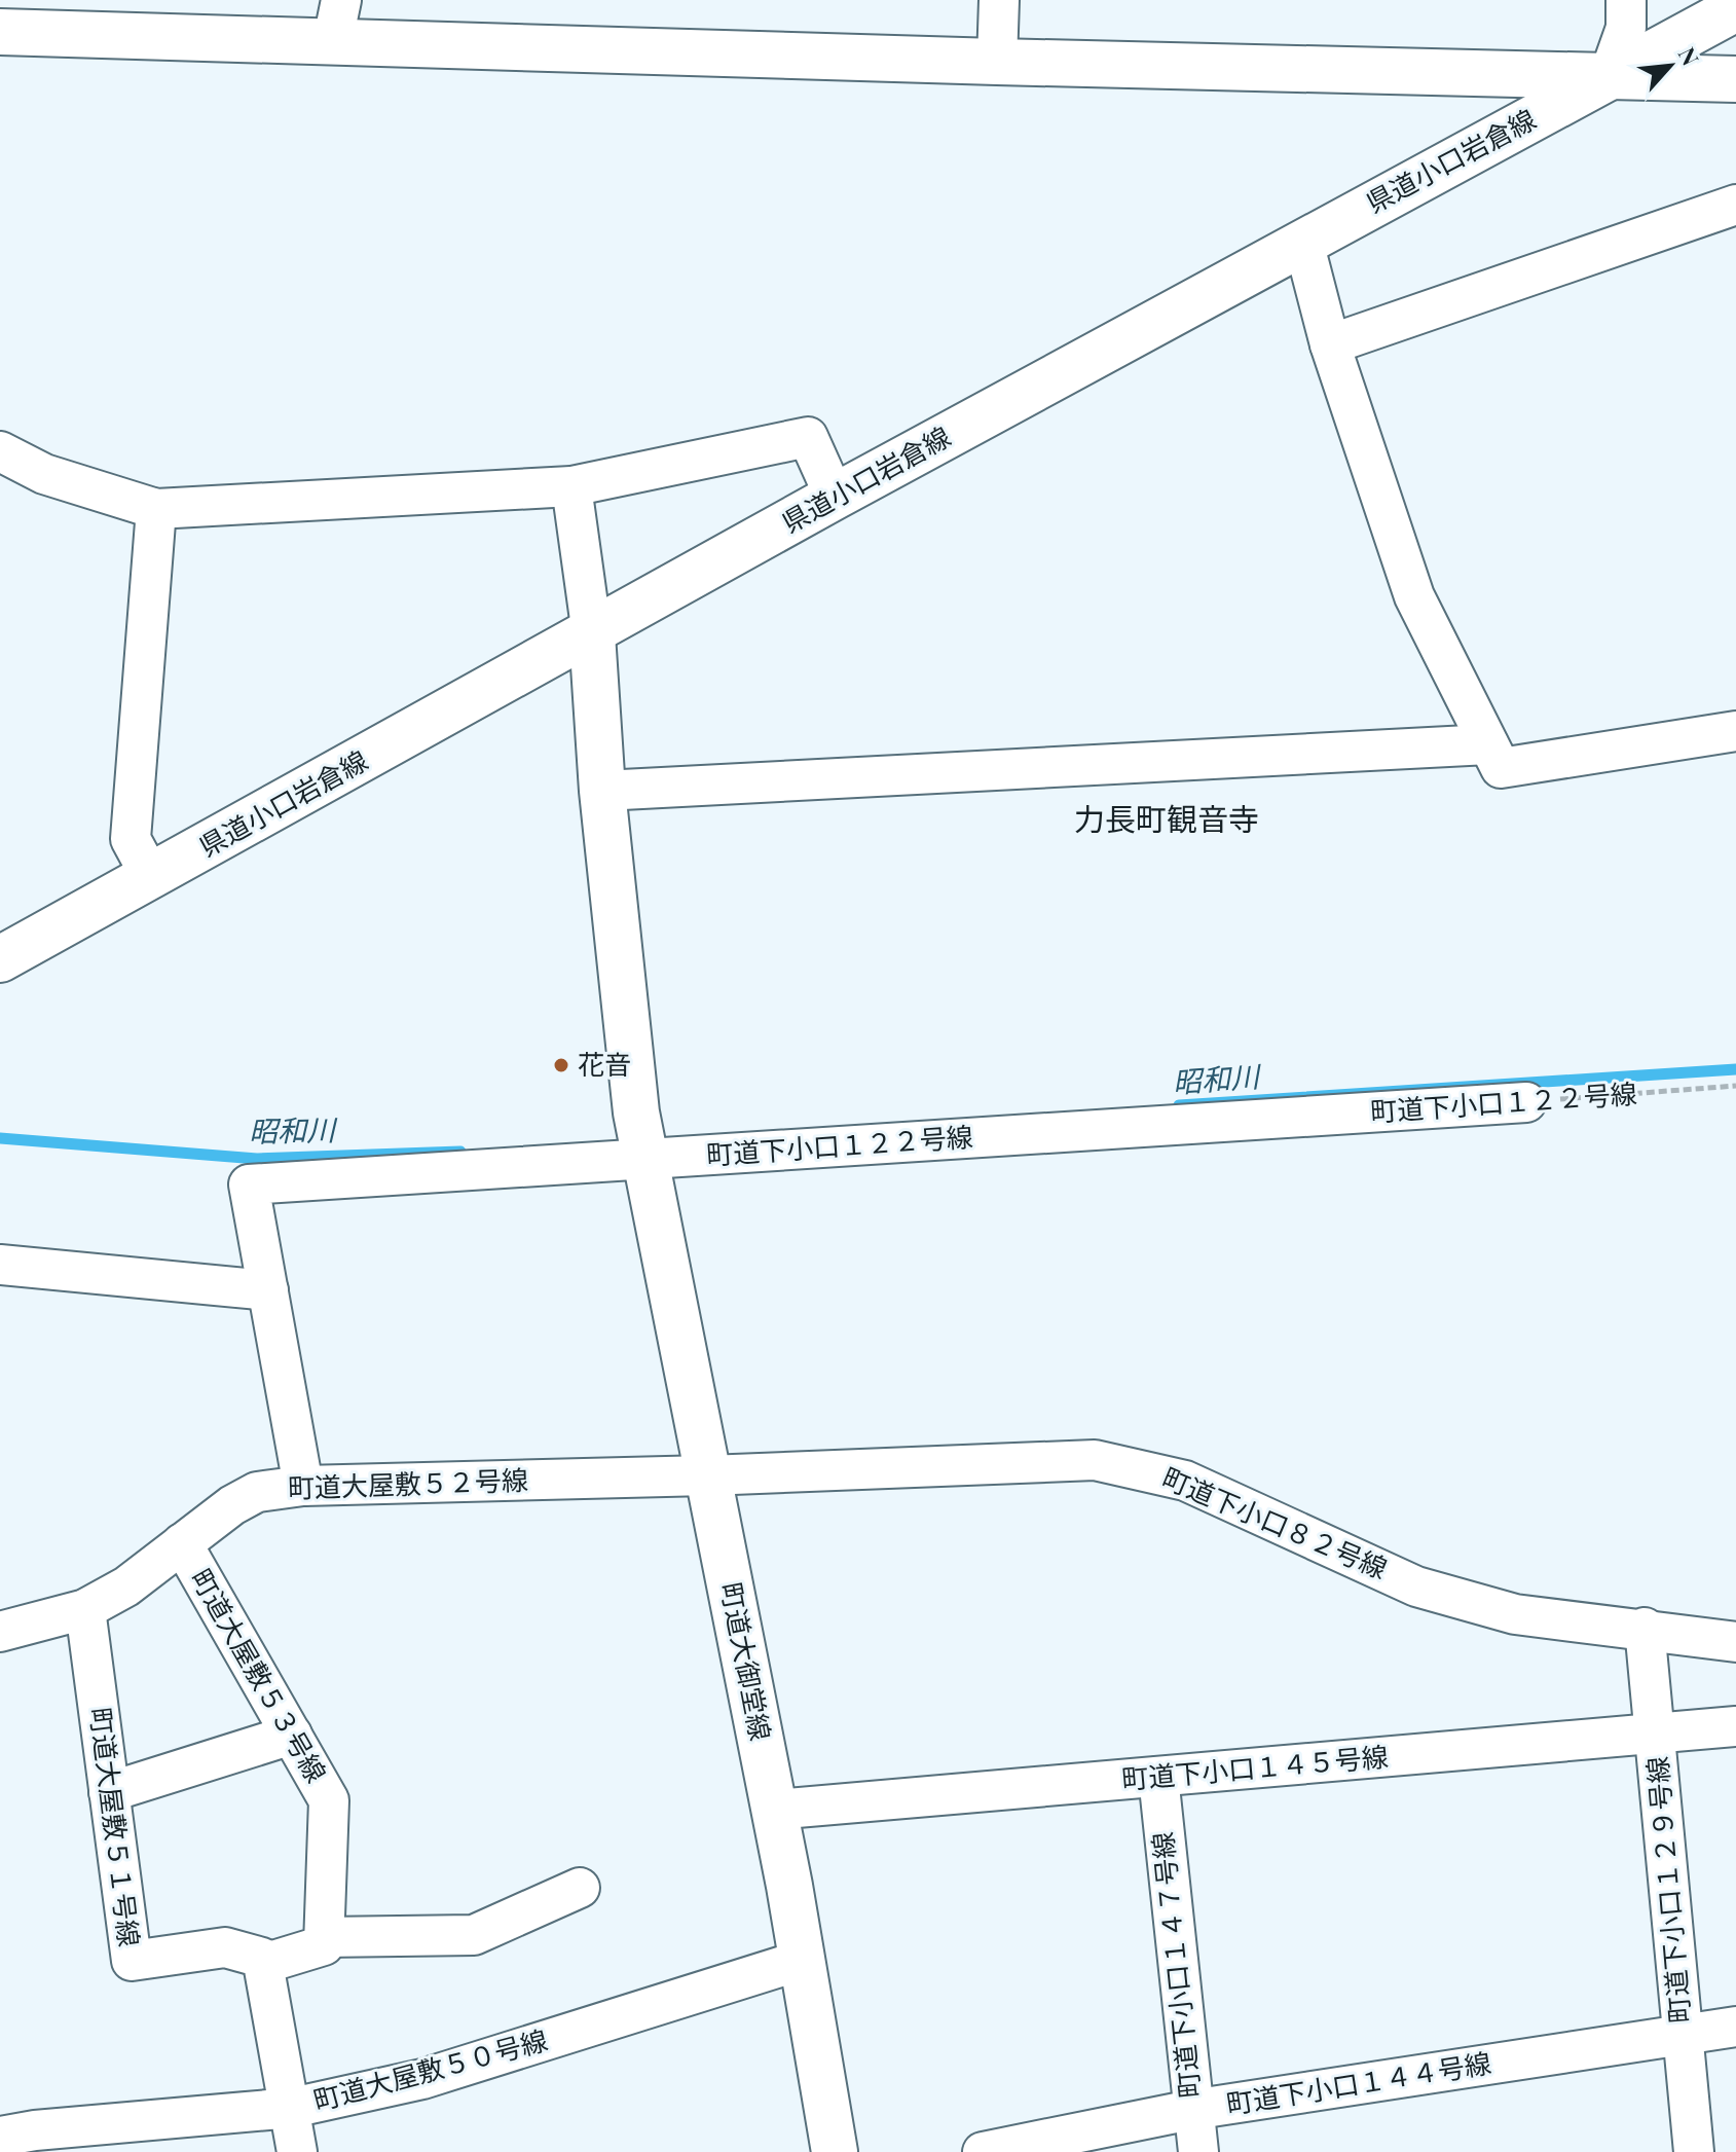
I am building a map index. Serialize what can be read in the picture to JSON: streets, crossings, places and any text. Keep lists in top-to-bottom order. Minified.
{"streets":{"street":["県道小口岩倉線","町道下小口１２２号線","町道大屋敷５２号線","町道下小口８２号線","町道大御堂線","町道大屋敷５３号線","町道下小口１４５号線","町道大屋敷５１号線","町道下小口１２９号線","町道下小口１４７号線","町道大屋敷５０号線","町道下小口１４４号線"]},"crossings":[["県道小口岩倉線","町道大御堂線"],["町道下小口１２２号線","町道大屋敷５２号線"],["町道下小口１２２号線","町道大御堂線"],["町道大屋敷５２号線","町道下小口８２号線"],["町道大屋敷５２号線","町道大御堂線"],["町道大屋敷５２号線","町道大屋敷５３号線"],["町道大屋敷５２号線","町道大屋敷５１号線"],["町道下小口８２号線","町道大御堂線"],["町道下小口８２号線","町道下小口１２９号線"],["町道大御堂線","町道下小口１４５号線"],["町道大御堂線","町道大屋敷５０号線"],["町道下小口１４５号線","町道下小口１２９号線"],["町道下小口１４５号線","町道下小口１４７号線"],["町道下小口１２９号線","町道下小口１４４号線"],["町道下小口１４７号線","町道下小口１４４号線"]],"districts":["力長町観音寺"],"water":["昭和川"],"places":["花音"],"north":"top right"}
